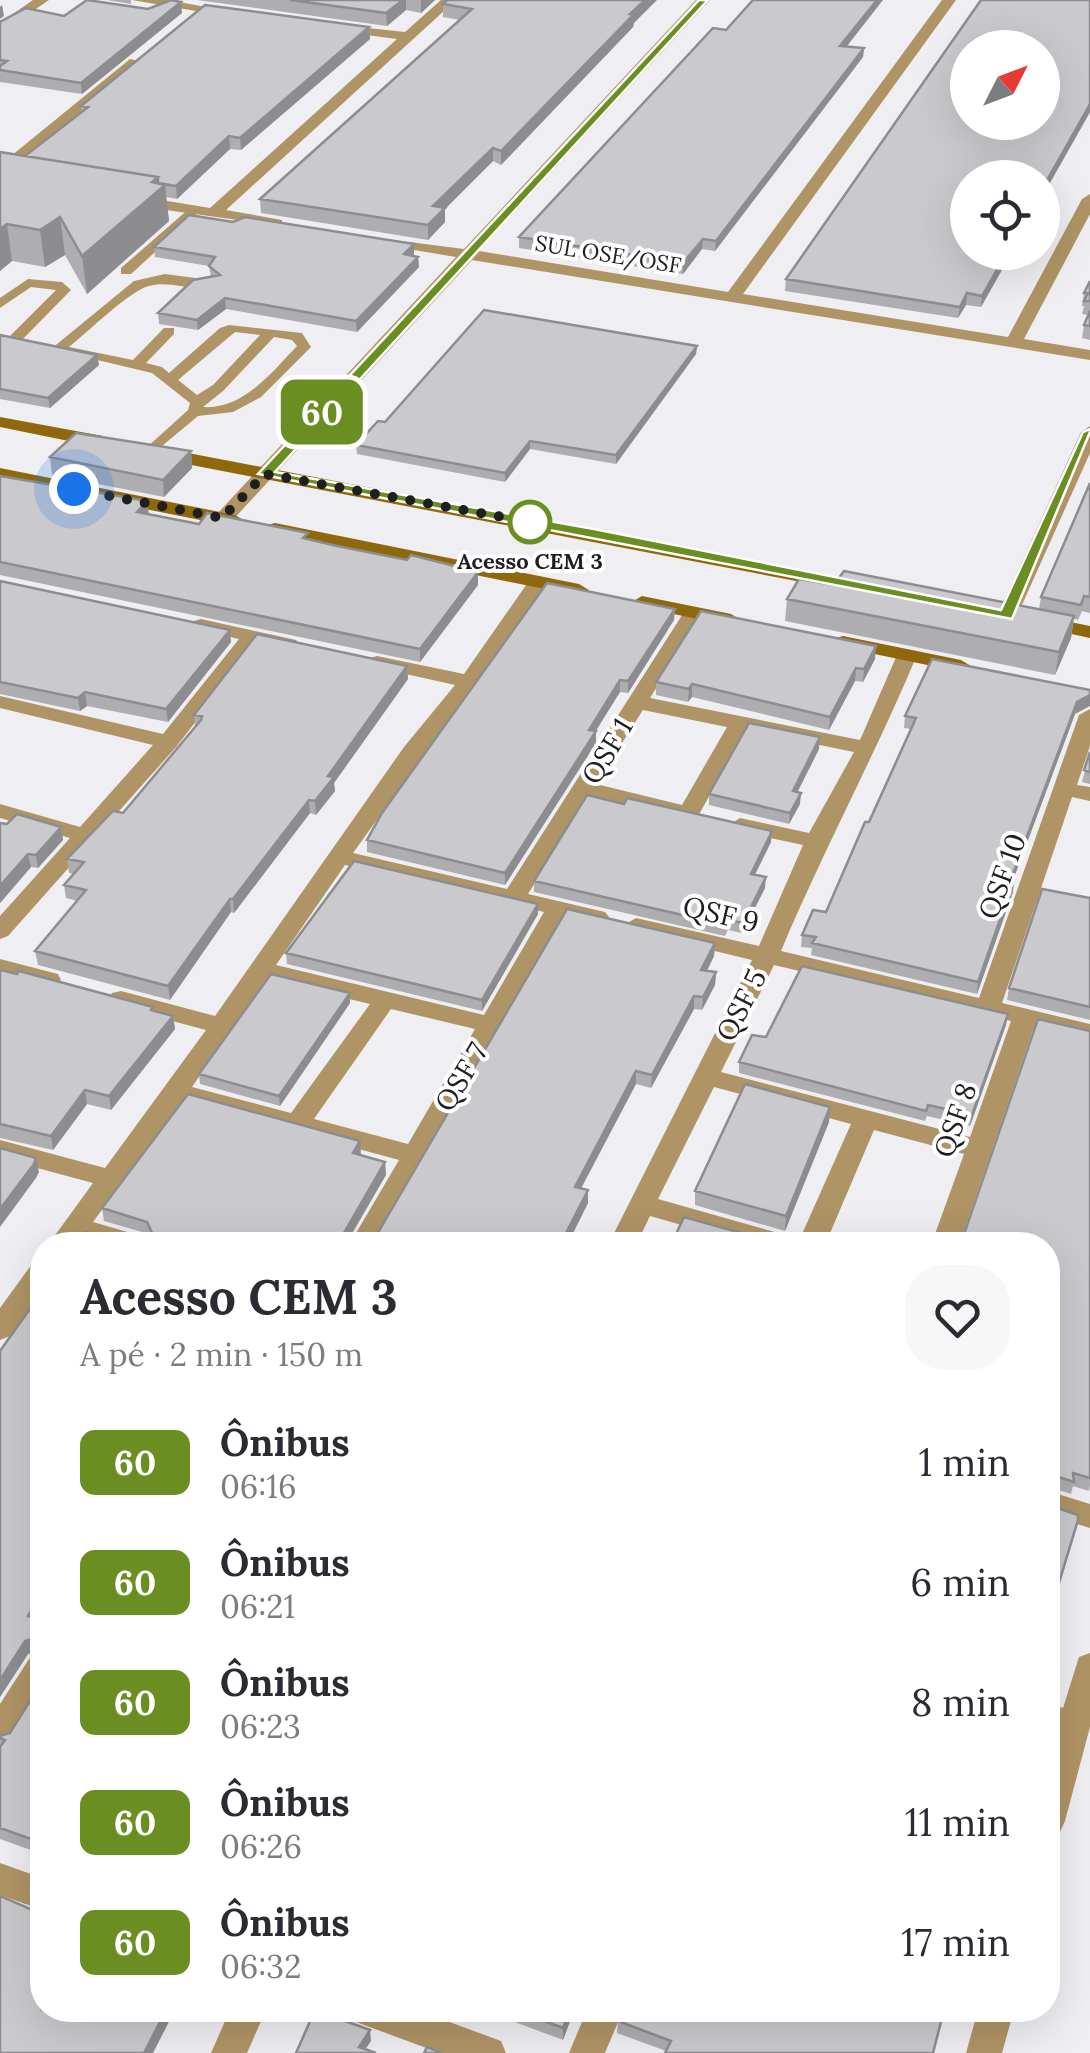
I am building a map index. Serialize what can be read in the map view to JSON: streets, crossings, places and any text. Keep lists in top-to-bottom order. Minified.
{"streets":{"street":["SUL OSE/OSF","QSF 1","QSF 10","QSF 9","QSF 5","QSF 7","QSF 8"]},"crossings":[["QSF 1","QSF 9"],["QSF 1","QSF 5"],["QSF 10","QSF 9"],["QSF 9","QSF 5"],["QSF 9","QSF 7"],["QSF 9","QSF 8"]],"places":["Acesso CEM 3"],"lines":["bus line 60"],"north":"top right","page":{"on_map":"60","heading":["Acesso CEM 3","A pé · 2 min · 150 m"],"list":[{"mark":"60","name":"Ônibus","note":"06:16","value":"1 min"},{"mark":"60","name":"Ônibus","note":"06:21","value":"6 min"},{"mark":"60","name":"Ônibus","note":"06:23","value":"8 min"},{"mark":"60","name":"Ônibus","note":"06:26","value":"11 min"},{"mark":"60","name":"Ônibus","note":"06:32","value":"17 min"}]}}
